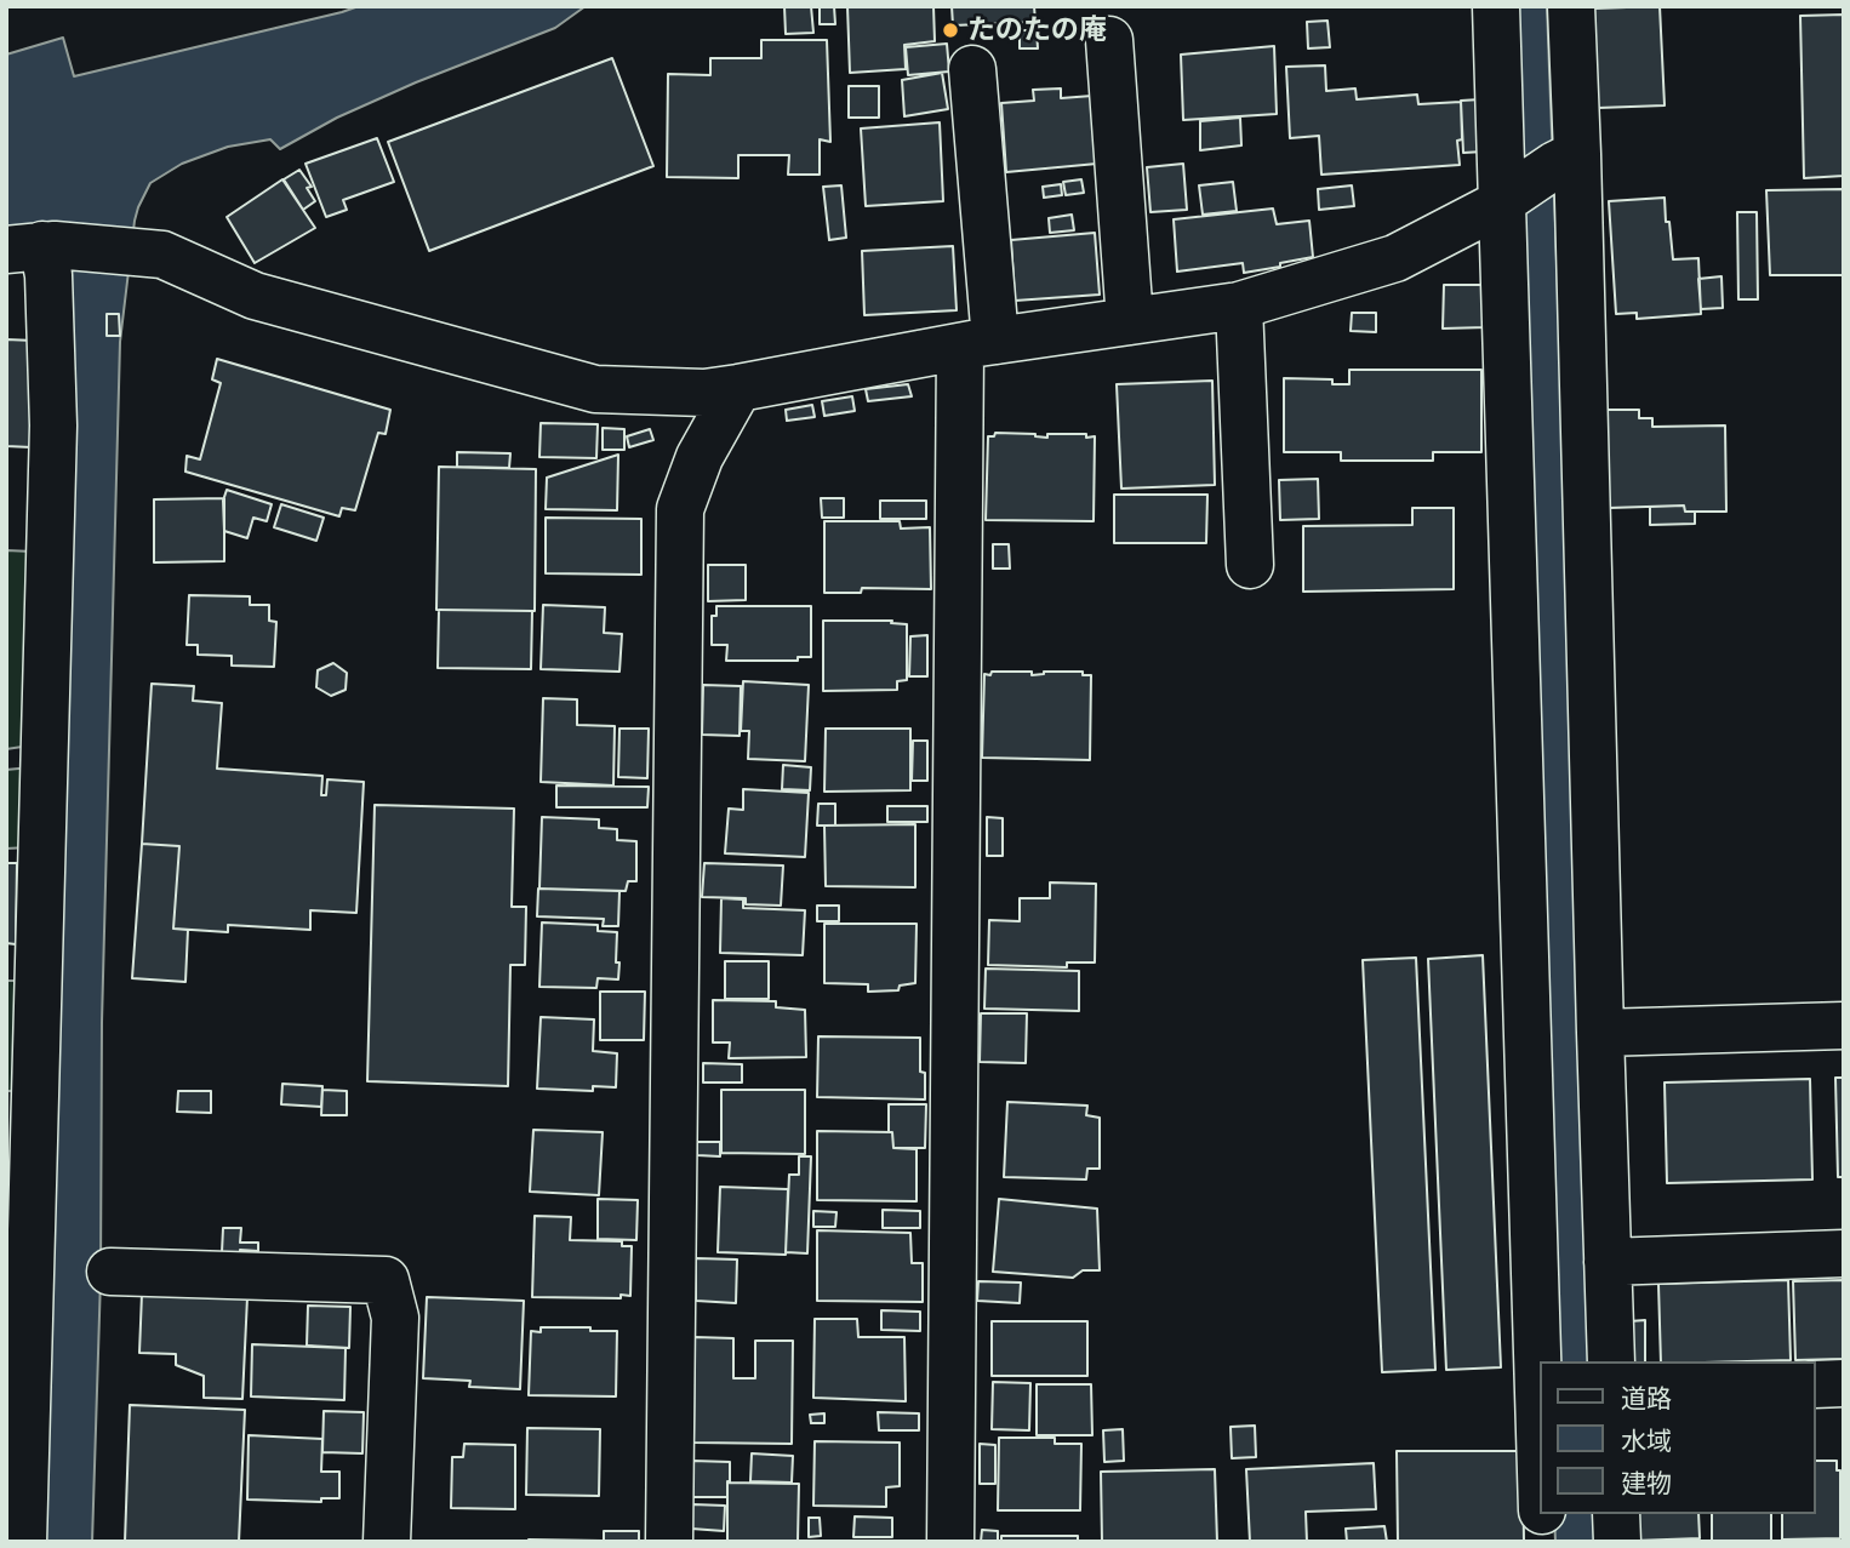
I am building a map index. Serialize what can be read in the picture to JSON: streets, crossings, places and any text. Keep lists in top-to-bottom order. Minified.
{"places":["たのたの庵"],"legend":["道路","水域","建物"]}
